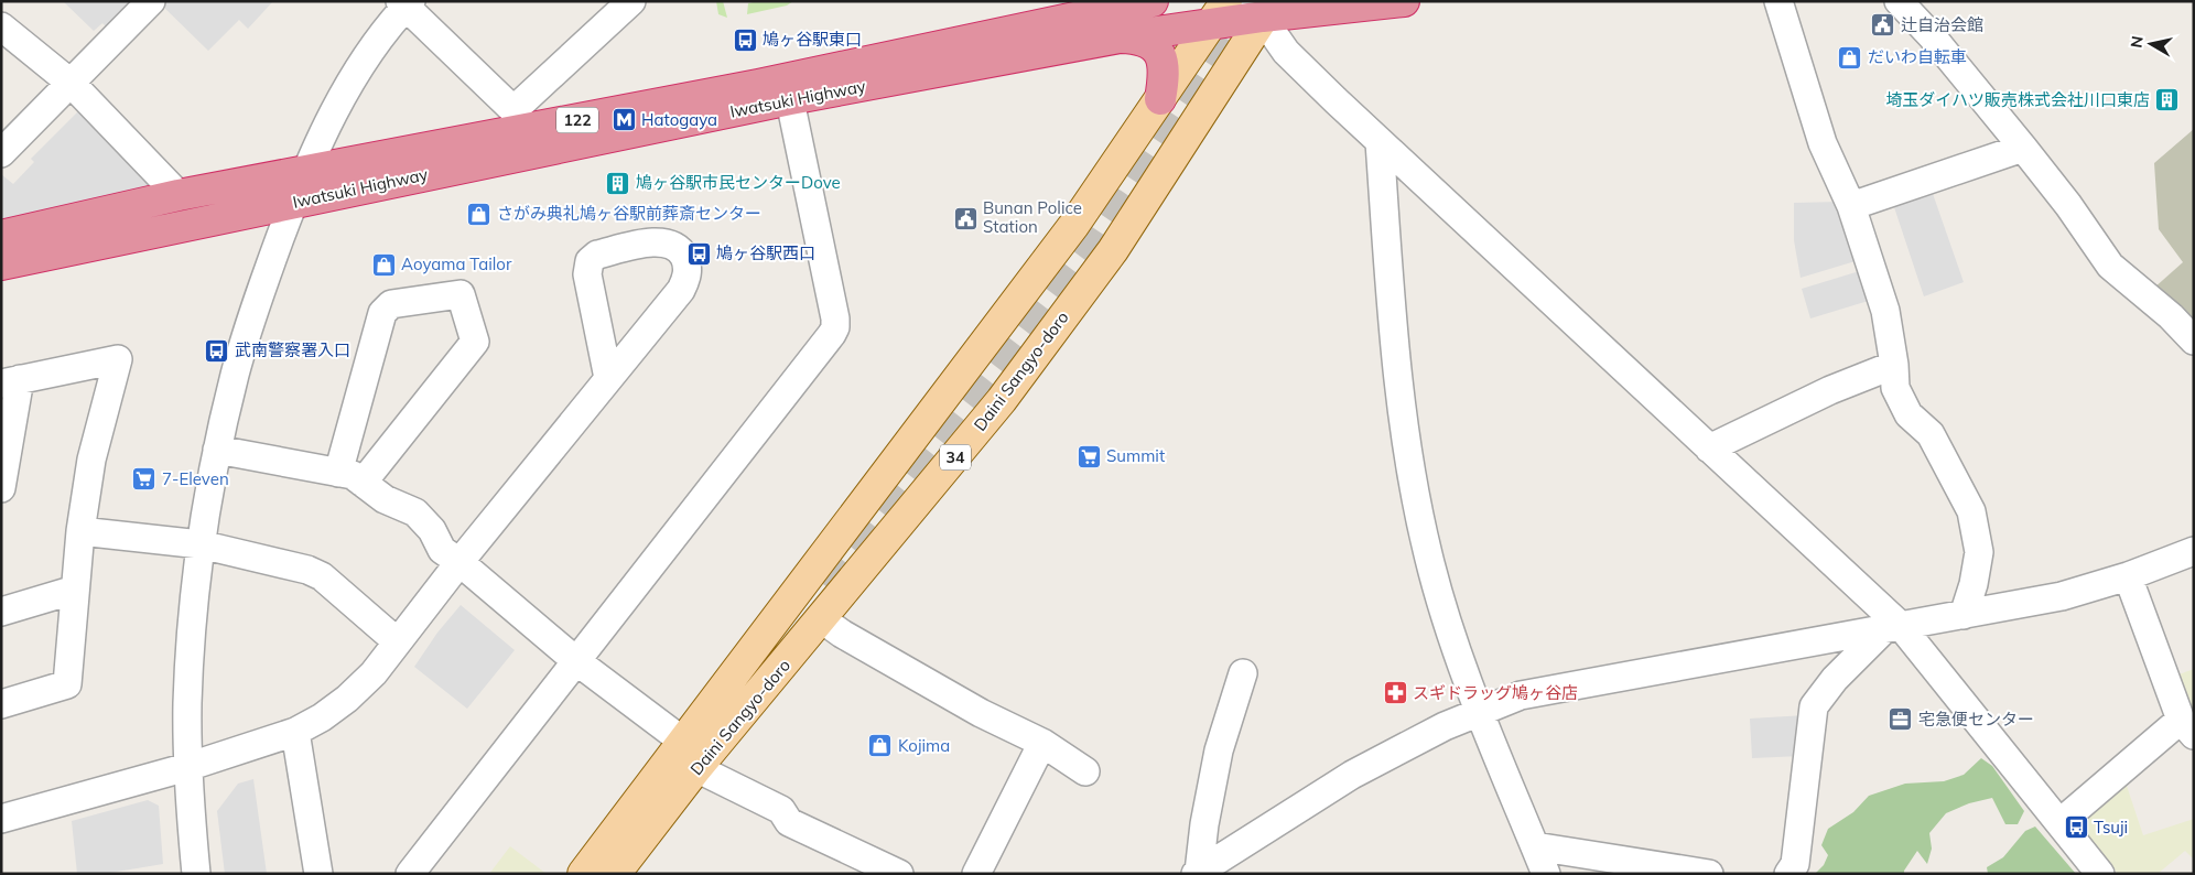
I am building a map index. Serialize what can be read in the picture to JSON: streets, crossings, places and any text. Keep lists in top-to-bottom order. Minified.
{"streets":{"highway":["Iwatsuki Highway","122"],"main road":["Daini Sangyo-doro","34"]},"crossings":[["Iwatsuki Highway","Daini Sangyo-doro"],["Daini Sangyo-doro","34"]],"places":{"public building":["辻自治会館","Bunan Police Station"],"bus stop":["鳩ヶ谷駅東口","鳩ヶ谷駅西口","武南警察署入口","Tsuji"],"shop":["だいわ自転車","さがみ典礼鳩ヶ谷駅前葬斎センター","Aoyama Tailor","Kojima"],"building":["埼玉ダイハツ販売株式会社川口東店","鳩ヶ谷駅市民センターDove"],"metro station":["Hatogaya"],"supermarket":["Summit","7-Eleven"],"pharmacy":["スギドラッグ鳩ヶ谷店"],"office":["宅急便センター"]},"north":"left"}
